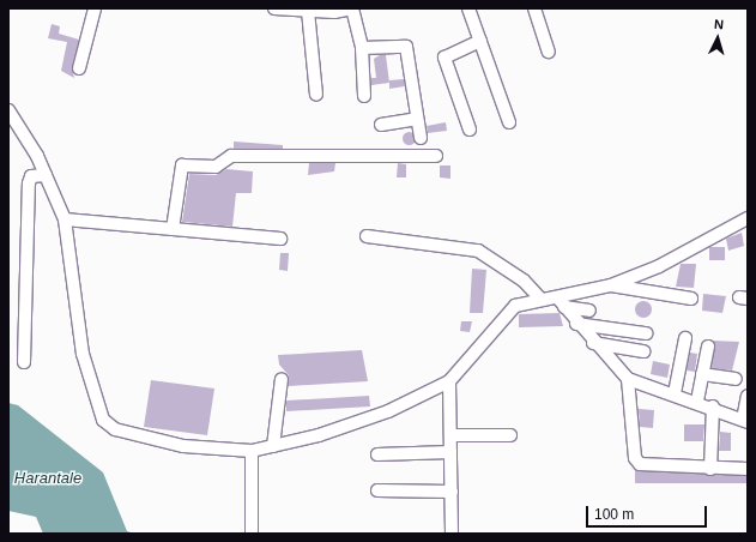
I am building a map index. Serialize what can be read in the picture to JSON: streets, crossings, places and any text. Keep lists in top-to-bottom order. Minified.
{"water":["Harantale"],"scale_bar":"100 m","north":"top"}
